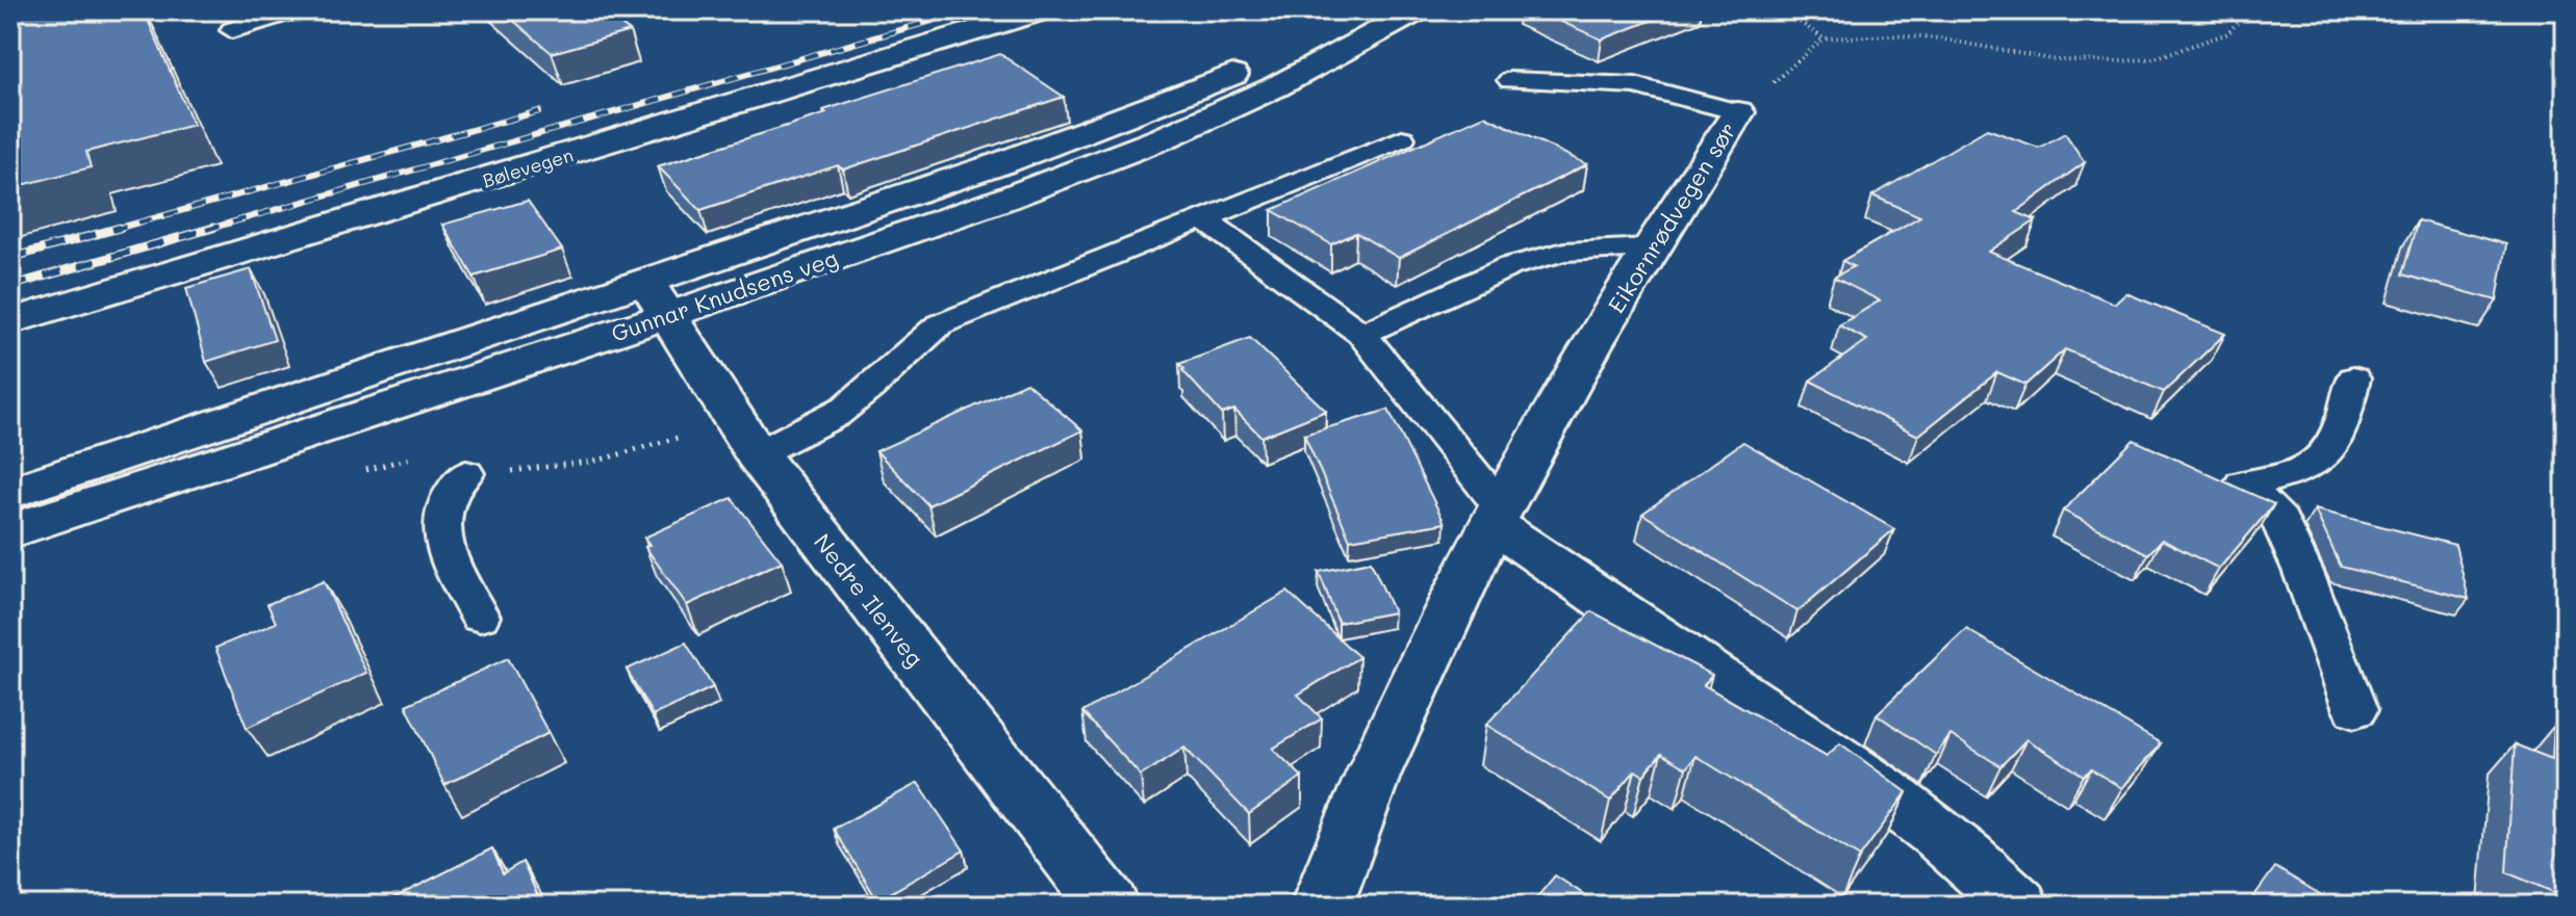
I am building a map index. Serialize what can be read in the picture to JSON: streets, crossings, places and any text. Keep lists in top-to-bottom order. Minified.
{"streets":{"street":["Bølevegen","Eikornrødvegen sør","Gunnar Knudsens veg","Nedre Ilenveg"]},"crossings":[["Gunnar Knudsens veg","Nedre Ilenveg"]]}
